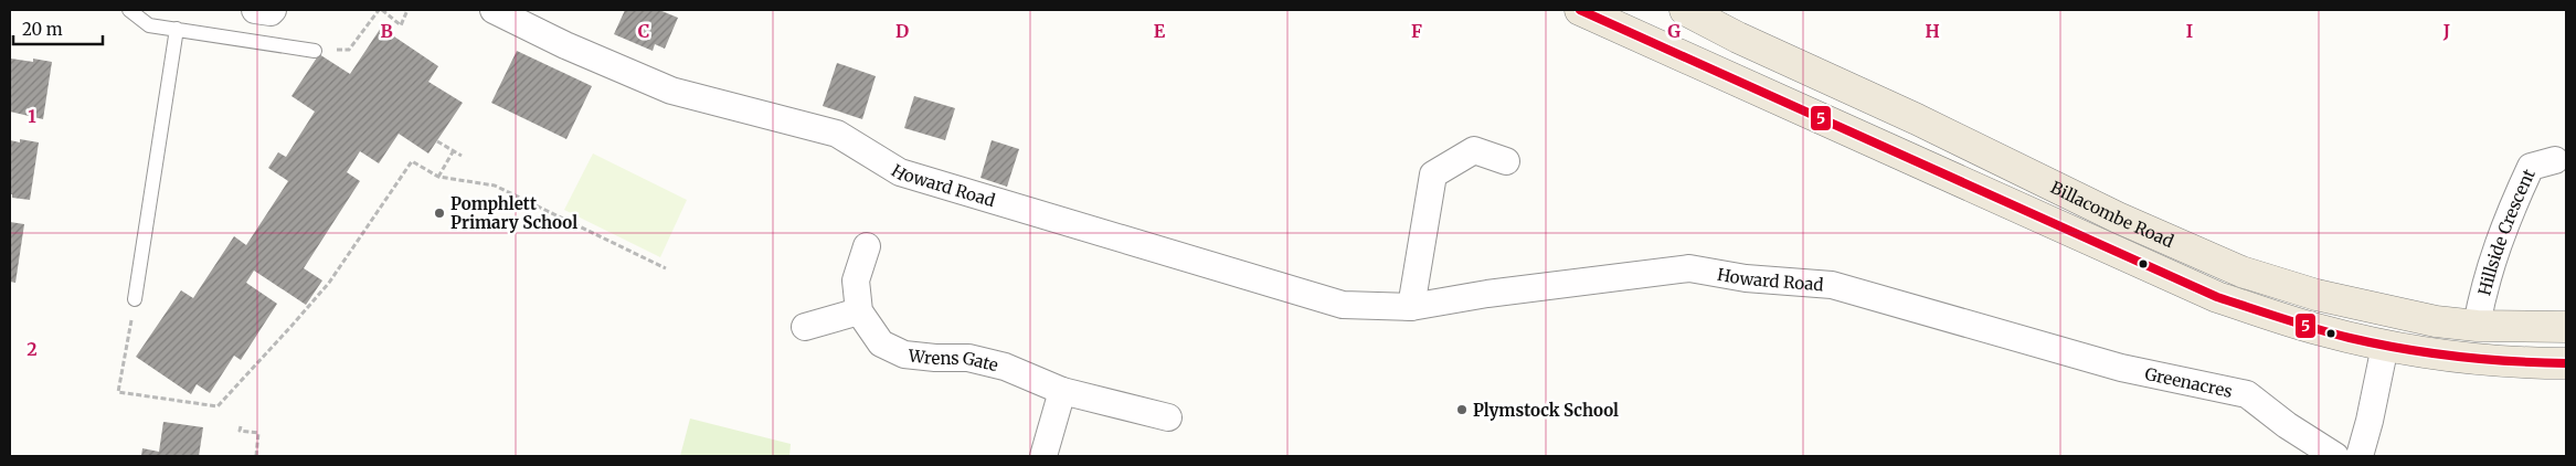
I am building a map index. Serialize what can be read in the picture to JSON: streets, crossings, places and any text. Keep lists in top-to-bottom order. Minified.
{"streets":{"main road":["Billacombe Road"],"street":["Howard Road","Hillside Crescent","Wrens Gate","Greenacres"]},"crossings":[["Howard Road","Greenacres"],["Billacombe Road","Hillside Crescent"]],"places":["Pomphlett Primary School","Plymstock School"],"lines":["transit line 5"],"scale_bar":"20 m","grid":{"columns":["B","C","D","E","F","G","H","I","J"],"rows":["1","2"]}}
